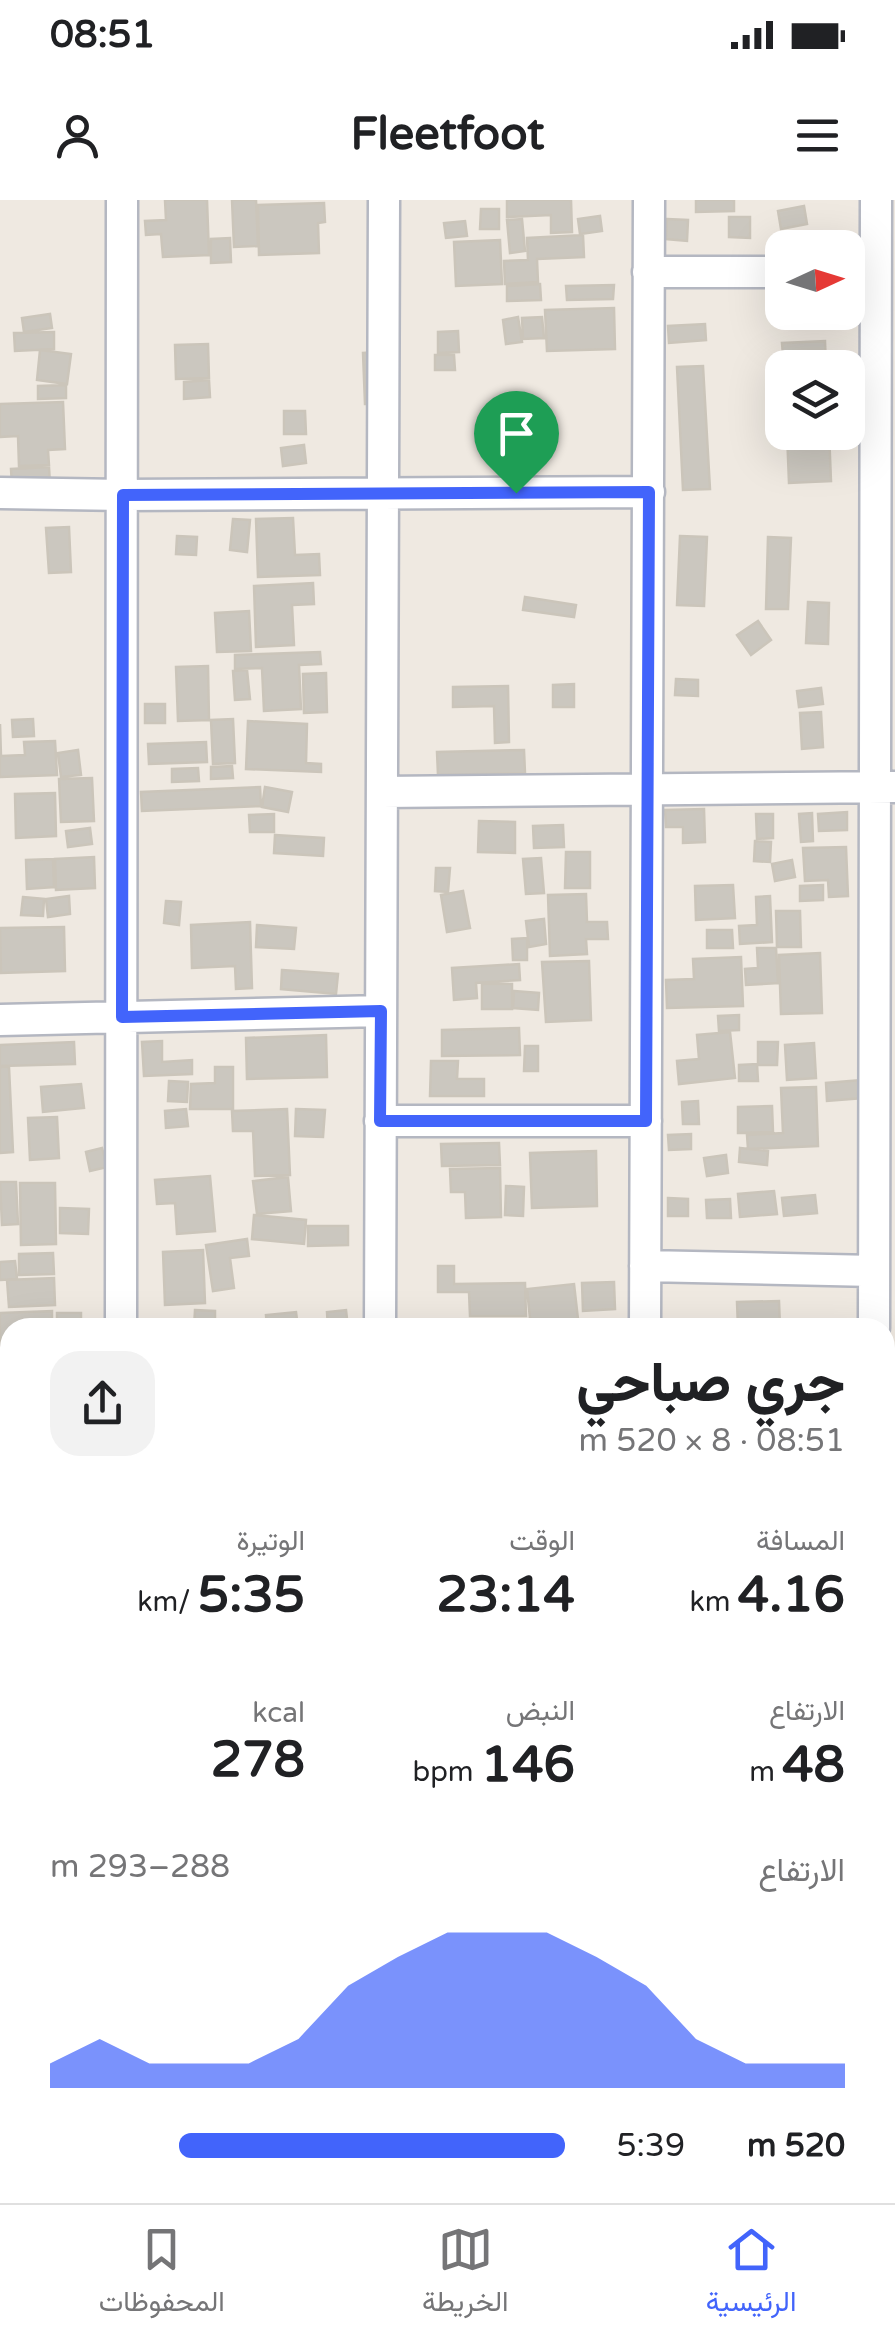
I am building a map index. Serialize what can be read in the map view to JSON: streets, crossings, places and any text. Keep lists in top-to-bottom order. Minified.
{"north":"right","page":{"status":"08:51","header":"Fleetfoot","heading":["جري صباحي","08:51 · 8 × 520 m"],"stats":[["المسافة","4.16 km"],["الوقت","23:14"],["الوتيرة","5:35 /km"],["الارتفاع","48 m"],["النبض","146 bpm"],["kcal","278"]],"chart":["الارتفاع","288–293 m"],"list":[{"name":"520 m","note":"5:39"}],"tabs":["الرئيسية","الخريطة","المحفوظات"]}}
